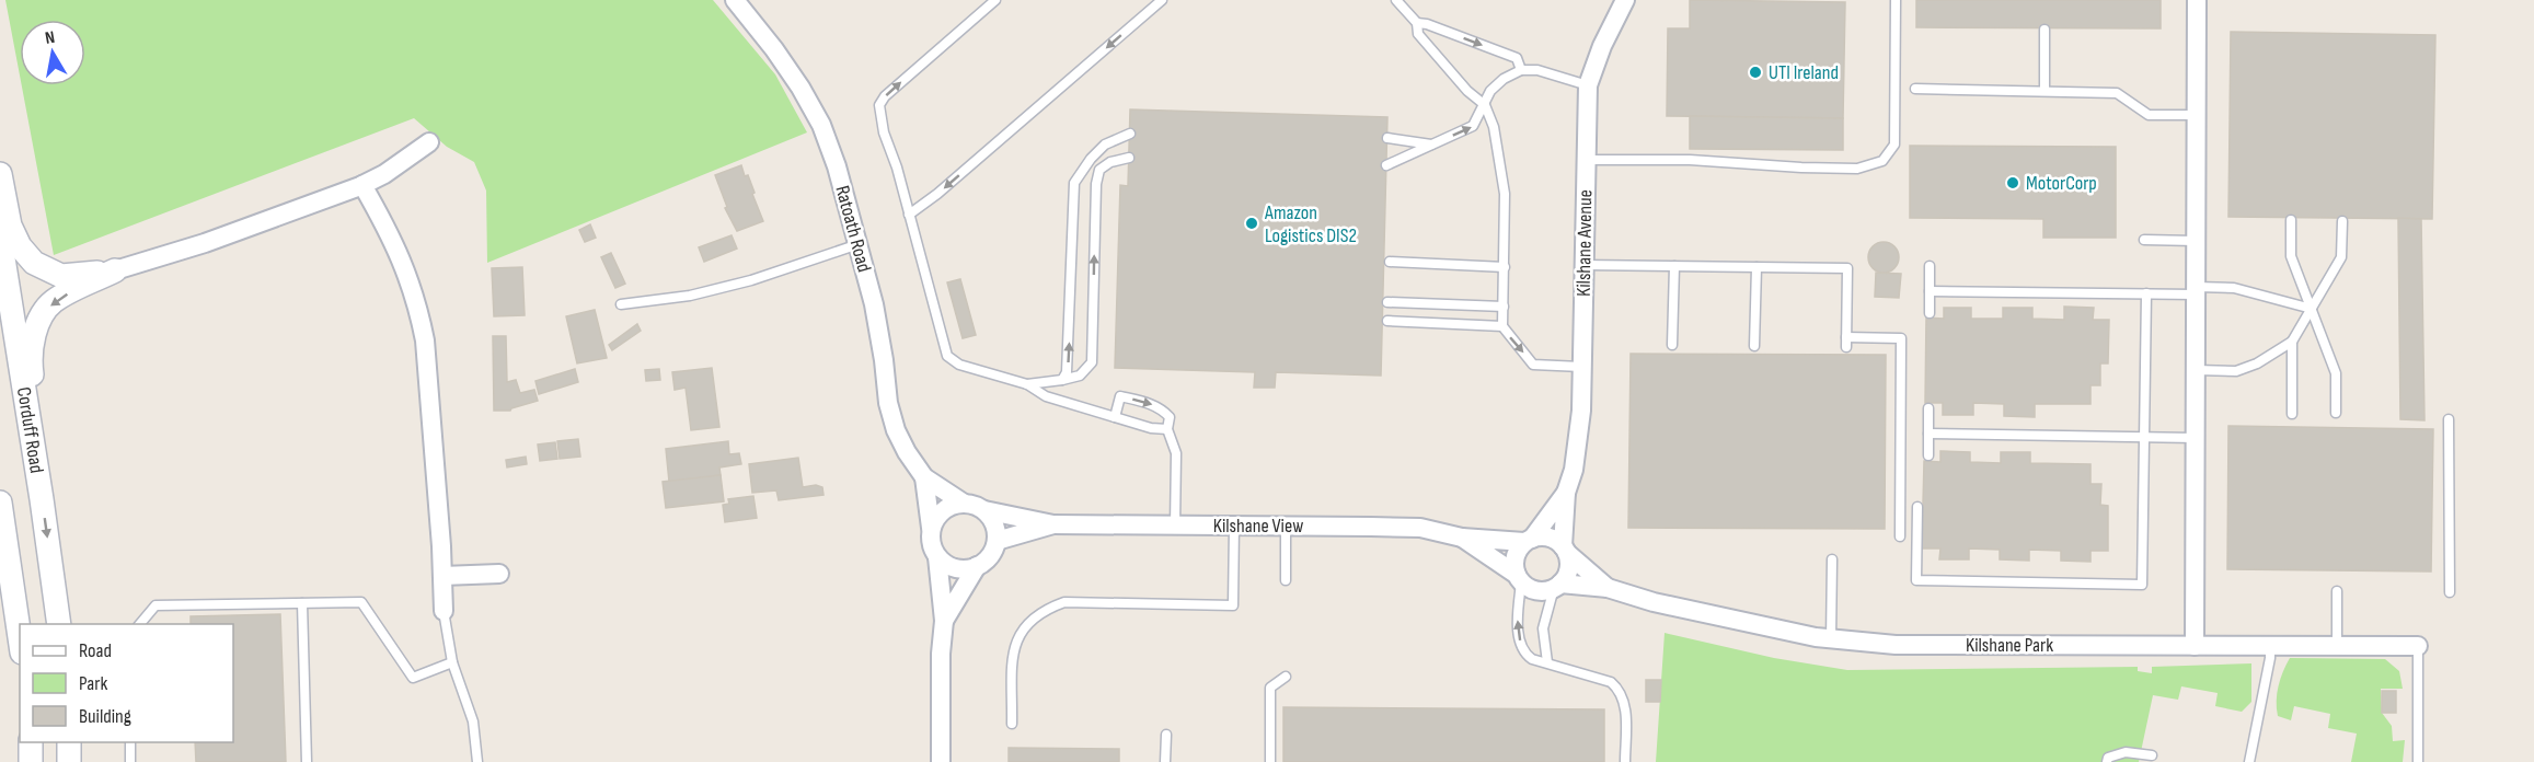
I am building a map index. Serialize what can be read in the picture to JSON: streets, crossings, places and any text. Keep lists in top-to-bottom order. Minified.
{"streets":{"street":["Ratoath Road","Kilshane Avenue","Corduff Road","Kilshane View","Kilshane Park"]},"crossings":[["Ratoath Road","Kilshane View"],["Kilshane Avenue","Kilshane View"],["Kilshane Avenue","Kilshane Park"],["Kilshane View","Kilshane Park"]],"places":["UTI Ireland","MotorCorp","Amazon Logistics DIS2"],"legend":["Road","Park","Building"],"north":"top"}
